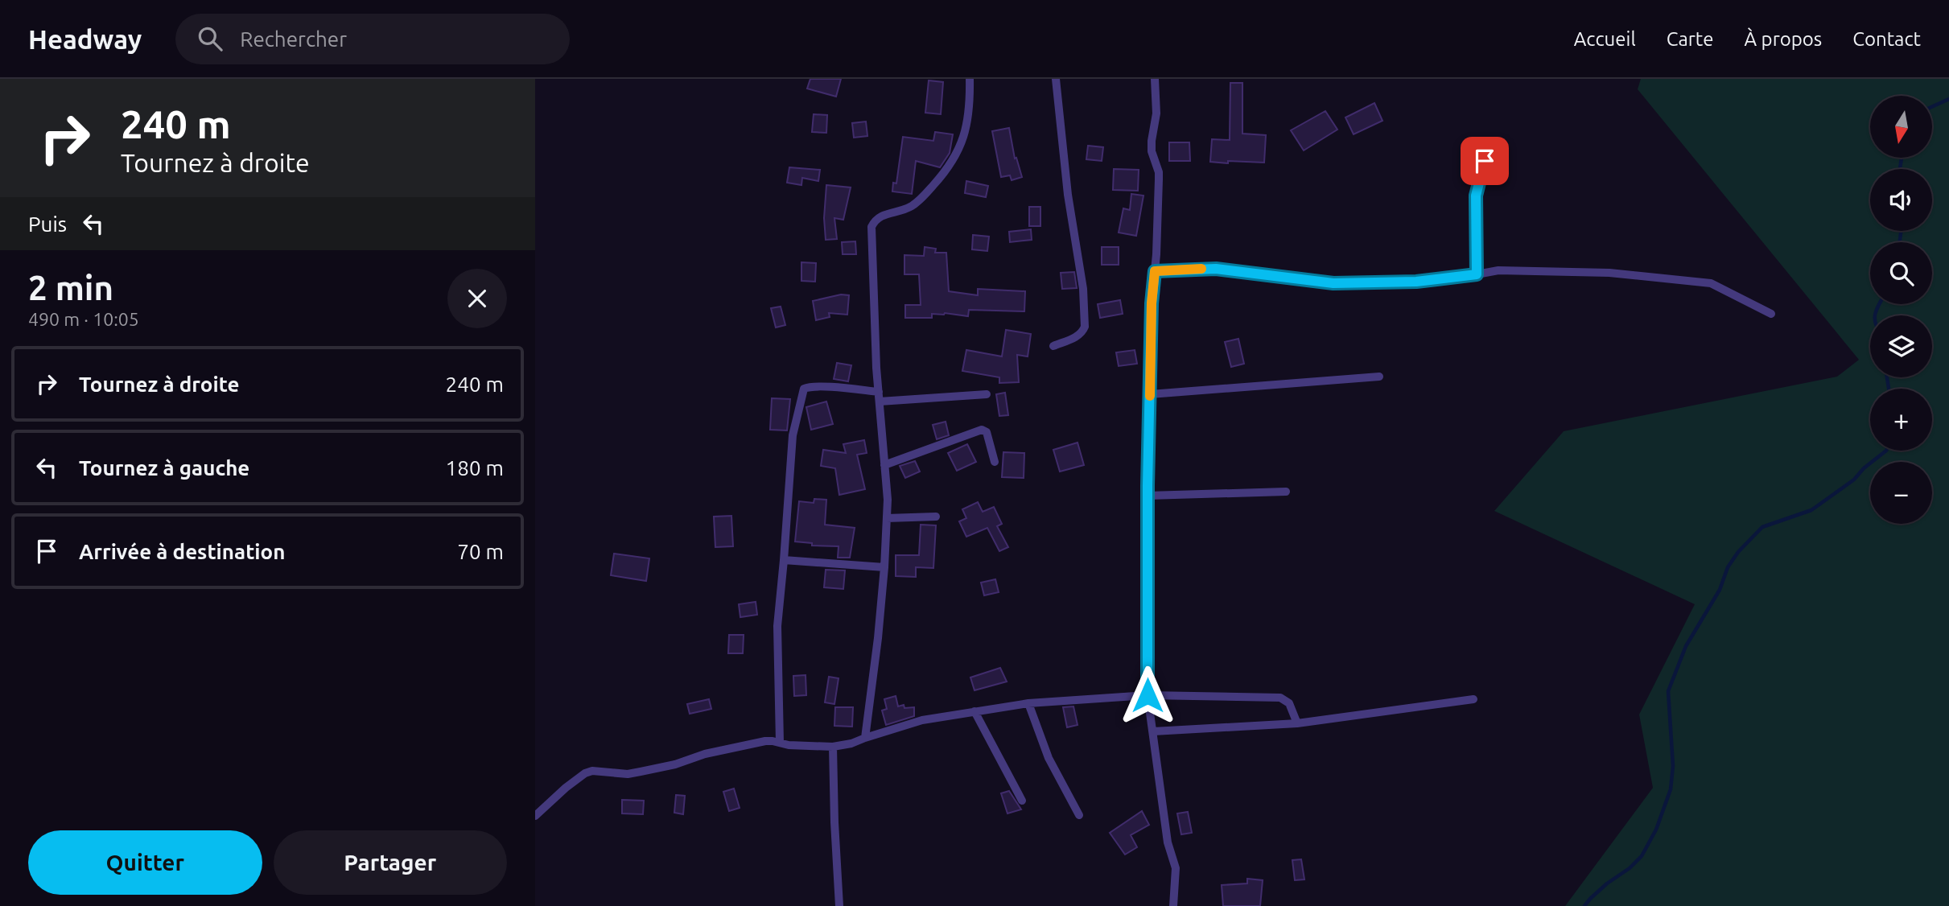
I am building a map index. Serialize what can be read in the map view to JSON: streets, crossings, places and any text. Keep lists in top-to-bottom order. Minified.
{"north":"bottom","page":{"header":"Headway","search":"Rechercher","nav":["Accueil","Carte","À propos","Contact"],"turn":["240 m","Tournez à droite"],"map_buttons":["+","−"],"then":"Puis","heading":["2 min","490 m · 10:05"],"list":[{"name":"Tournez à droite","value":"240 m"},{"name":"Tournez à gauche","value":"180 m"},{"name":"Arrivée à destination","value":"70 m"}],"buttons":["Quitter","Partager"]}}
